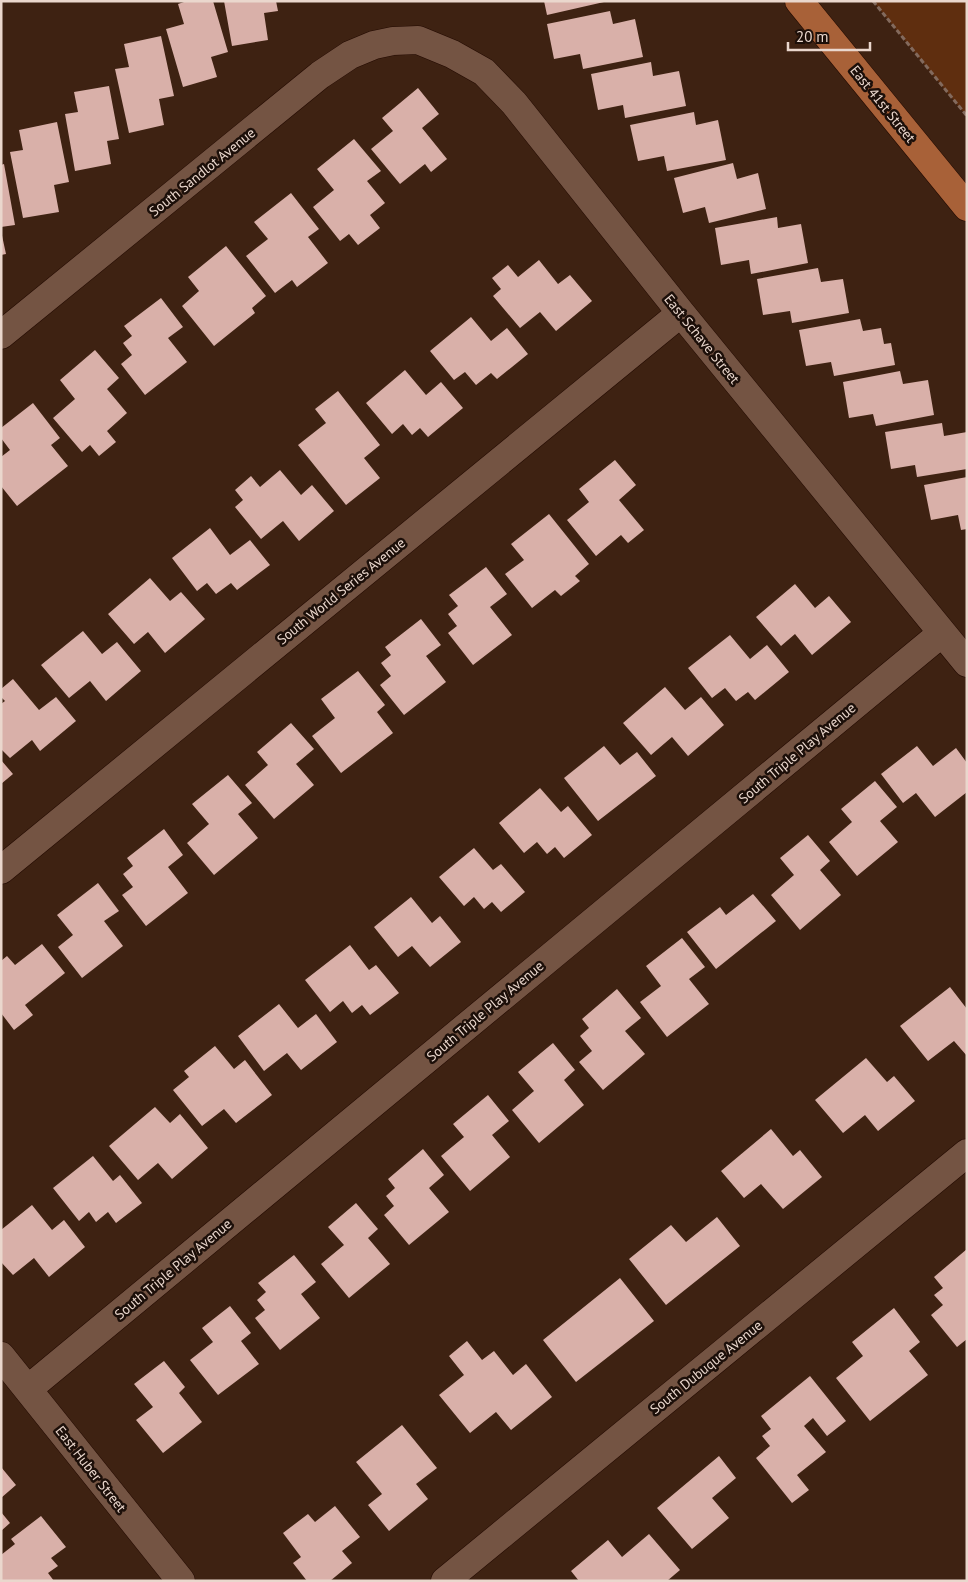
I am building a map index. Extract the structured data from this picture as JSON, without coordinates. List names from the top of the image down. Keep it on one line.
{"streets":{"main road":["East 41st Street"],"street":["South Sandlot Avenue","East Schave Street","South World Series Avenue","South Triple Play Avenue","South Dubuque Avenue","East Huber Street"]},"crossings":[["South Sandlot Avenue","East Schave Street"],["East Schave Street","South World Series Avenue"],["East Schave Street","South Triple Play Avenue"],["South Triple Play Avenue","East Huber Street"]],"scale_bar":"20 m"}
